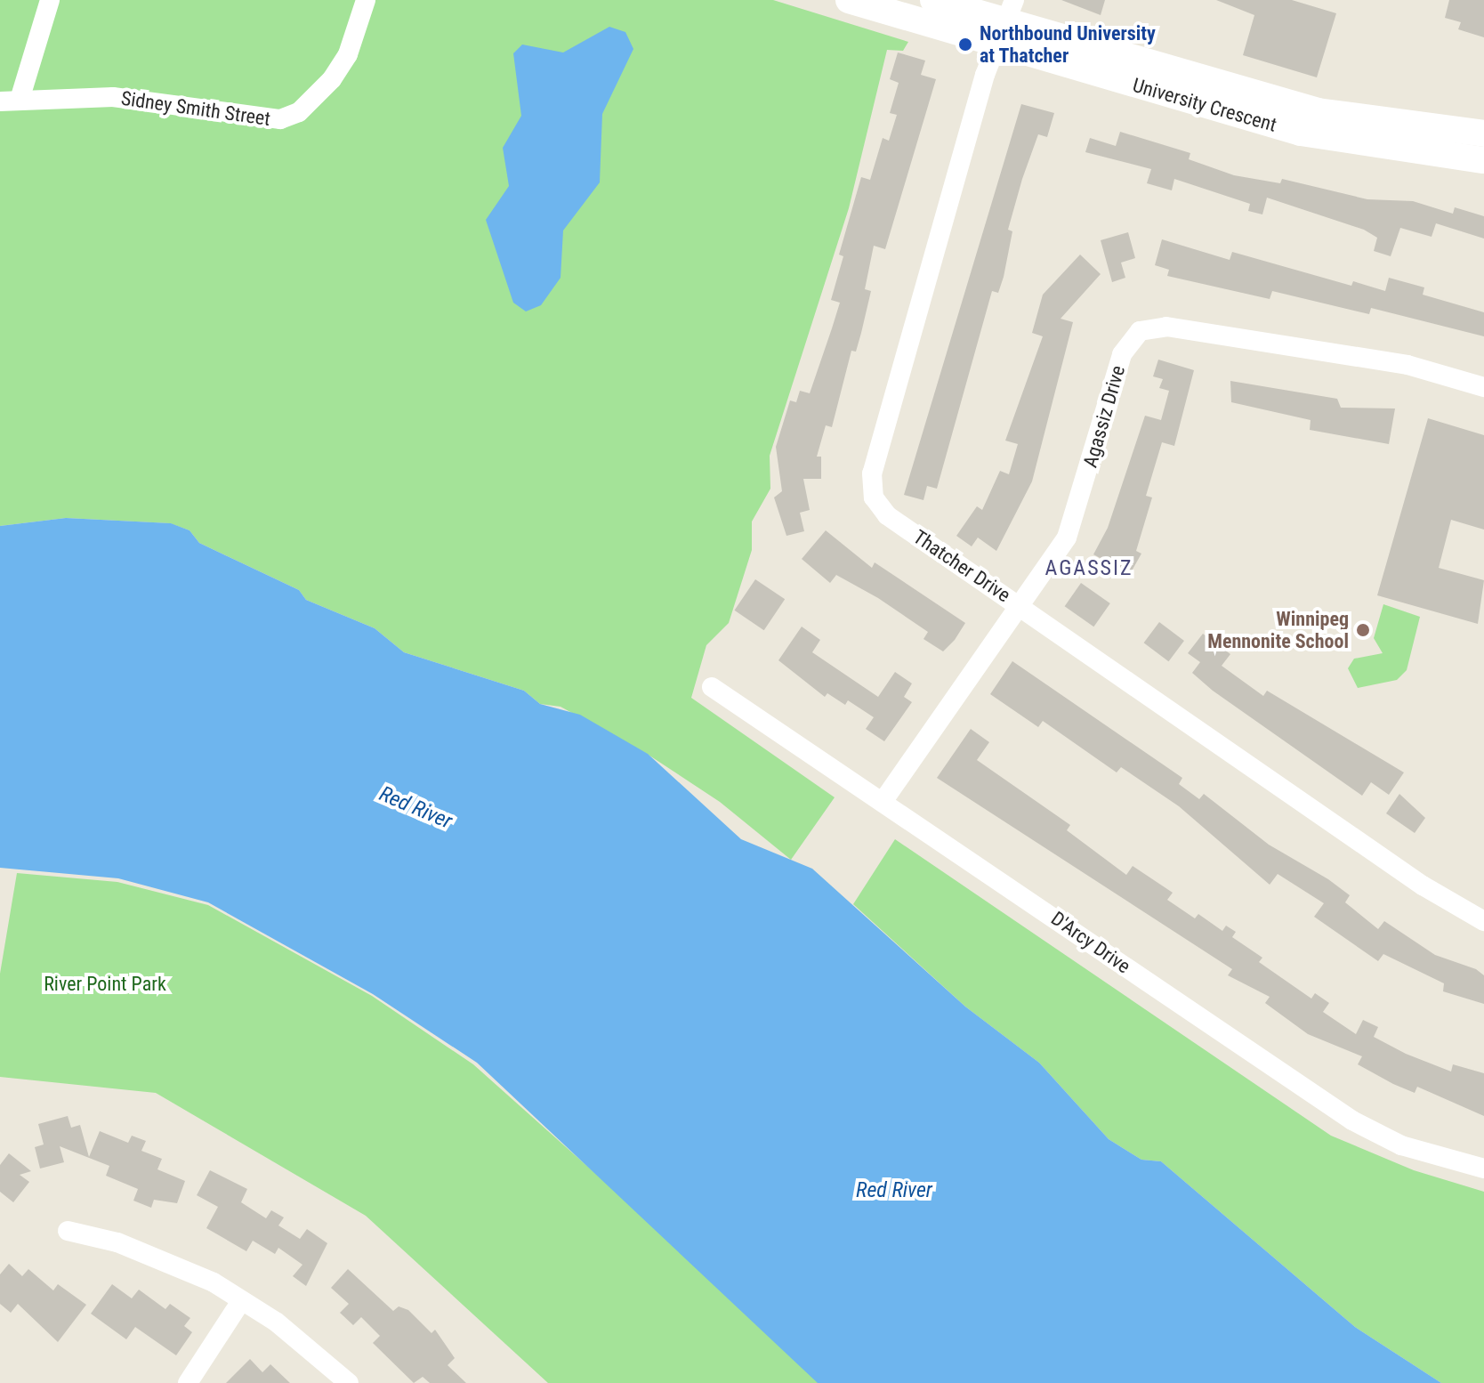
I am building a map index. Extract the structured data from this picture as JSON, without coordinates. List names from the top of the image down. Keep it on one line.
{"streets":{"main road":["University Crescent"],"street":["Sidney Smith Street","Agassiz Drive","Thatcher Drive","D'Arcy Drive"]},"crossings":[["University Crescent","Thatcher Drive"],["Agassiz Drive","Thatcher Drive"],["Agassiz Drive","D'Arcy Drive"]],"districts":["AGASSIZ"],"water":["Red River"],"parks":["River Point Park"],"places":["Northbound University at Thatcher","Winnipeg Mennonite School"]}
